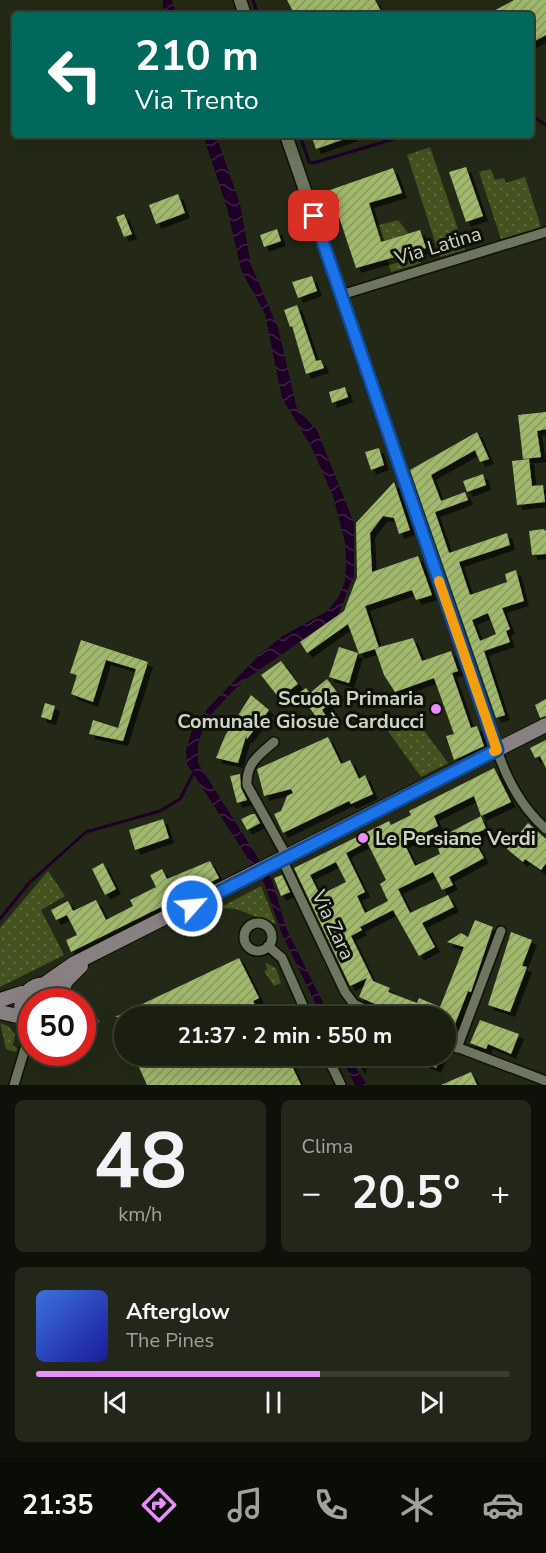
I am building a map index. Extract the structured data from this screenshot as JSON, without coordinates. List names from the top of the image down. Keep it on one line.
{"streets":{"street":["Via Latina","Via Zara"]},"places":["Scuola Primaria Comunale Giosuè Carducci","Le Persiane Verdi"],"page":{"turn":["210 m","Via Trento"],"limit":"50","trip":"21:37 · 2 min · 550 m","tile":[["48","km/h"],"Clima"],"heat":["−","20.5°","+"],"song":["Afterglow","The Pines"],"tabs":"21:35"}}
